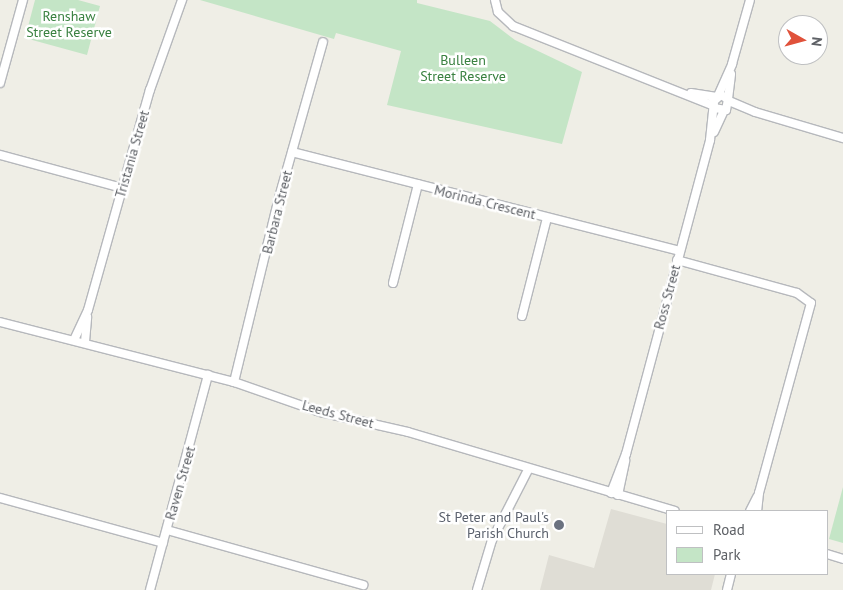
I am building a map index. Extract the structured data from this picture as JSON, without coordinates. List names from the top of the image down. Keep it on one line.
{"streets":{"street":["Tristania Street","Morinda Crescent","Barbara Street","Ross Street","Leeds Street","Raven Street"]},"crossings":[["Tristania Street","Leeds Street"],["Morinda Crescent","Barbara Street"],["Morinda Crescent","Ross Street"],["Barbara Street","Leeds Street"],["Ross Street","Leeds Street"],["Leeds Street","Raven Street"]],"parks":["Renshaw Street Reserve","Bulleen Street Reserve"],"places":["St Peter and Paul's Parish Church"],"legend":["Road","Park"],"north":"right"}
